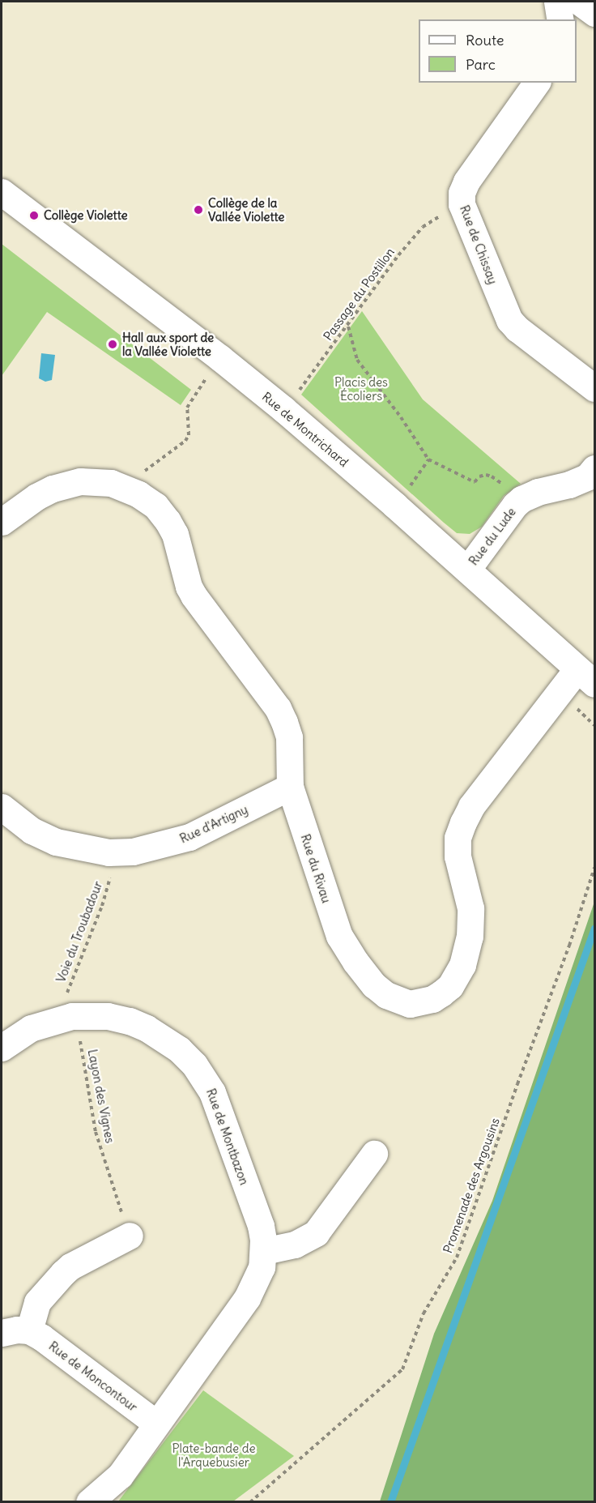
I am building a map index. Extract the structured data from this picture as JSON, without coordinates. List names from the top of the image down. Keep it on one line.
{"streets":{"street":["Rue de Chissay","Rue de Montrichard","Rue du Lude","Rue d'Artigny","Rue du Rivau","Rue de Montbazon","Rue de Moncontour"],"path":["Passage du Postillon","Voie du Troubadour","Layon des Vignes","Promenade des Argousins"]},"crossings":[["Rue de Chissay","Passage du Postillon"],["Passage du Postillon","Rue de Montrichard"],["Rue de Montrichard","Rue du Lude"],["Rue de Montrichard","Rue du Rivau"],["Rue d'Artigny","Rue du Rivau"],["Rue d'Artigny","Voie du Troubadour"],["Voie du Troubadour","Layon des Vignes"],["Voie du Troubadour","Rue de Montbazon"],["Layon des Vignes","Rue de Montbazon"],["Rue de Montbazon","Rue de Moncontour"]],"parks":["Placis des Écoliers","Plate-bande de l'Arquebusier"],"places":["Collège de la Vallée Violette","Collège Violette","Hall aux sport de la Vallée Violette"],"legend":["Route","Parc"]}
